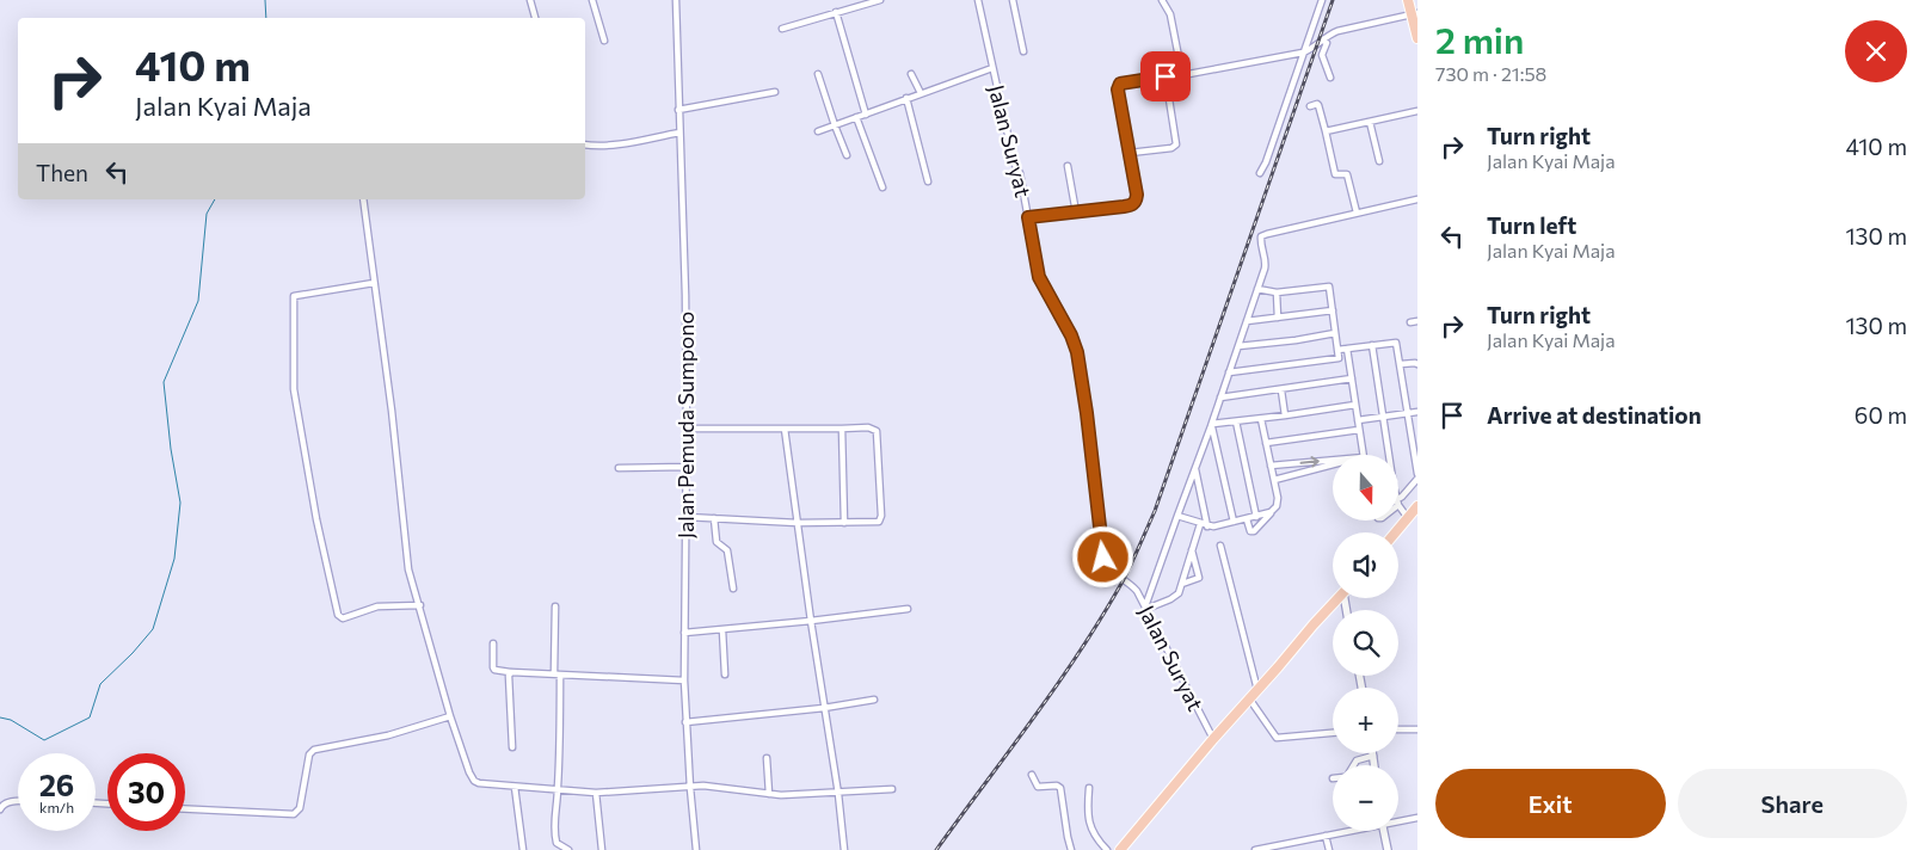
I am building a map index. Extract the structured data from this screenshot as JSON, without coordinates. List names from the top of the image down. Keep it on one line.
{"streets":{"street":["Jalan Suryat","Jalan Pemuda Sumpono"]},"north":"bottom","page":{"heading":["2 min","730 m · 21:58"],"turn":["410 m","Jalan Kyai Maja"],"list":[{"name":"Turn right","note":"Jalan Kyai Maja","value":"410 m"},{"name":"Turn left","note":"Jalan Kyai Maja","value":"130 m"},{"name":"Turn right","note":"Jalan Kyai Maja","value":"130 m"},{"name":"Arrive at destination","value":"60 m"}],"then":"Then","map_buttons":["+","−"],"speed":"26 km/h","limit":"30","buttons":["Exit","Share"]}}
